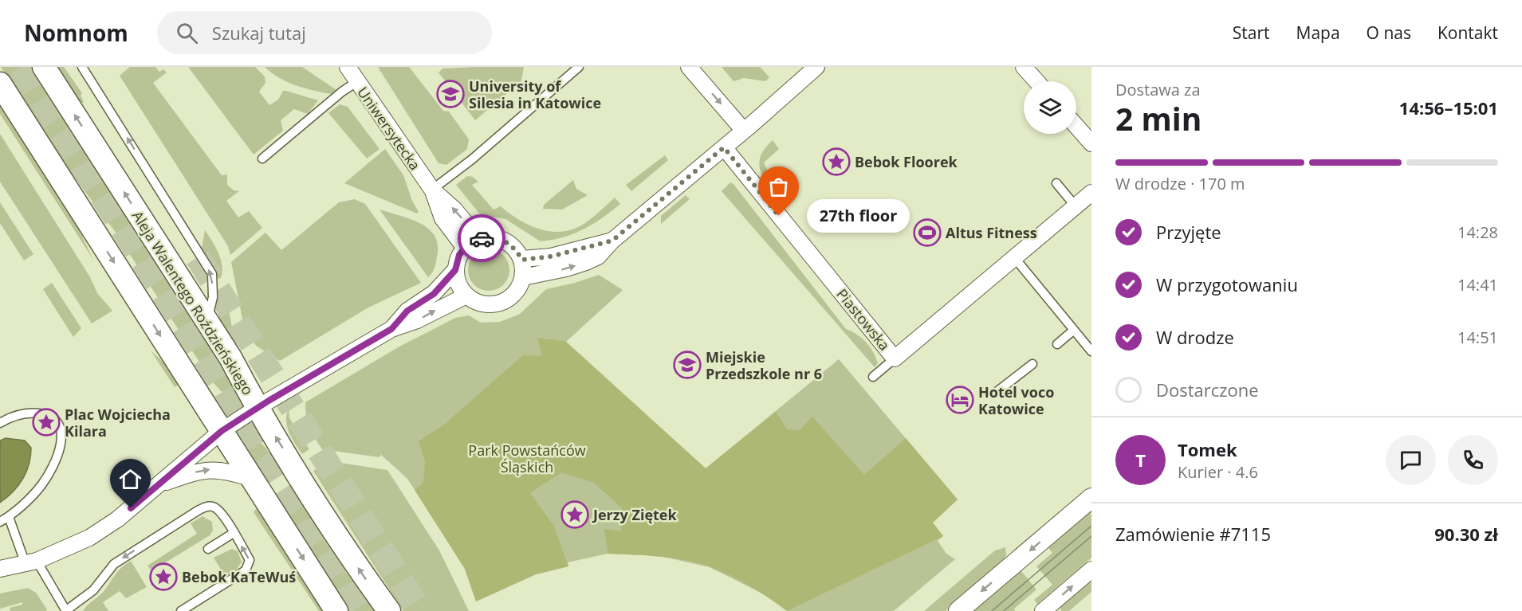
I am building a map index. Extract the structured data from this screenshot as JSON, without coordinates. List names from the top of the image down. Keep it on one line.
{"streets":{"main road":["Aleja Walentego Roździeńskiego"],"street":["Uniwersytecka","Piastowska"]},"parks":["Park Powstańców Śląskich"],"places":{"school or university":["University of Silesia in Katowice","Miejskie Przedszkole nr 6"],"place":["Bebok Floorek","Plac Wojciecha Kilara","Jerzy Ziętek","Bebok KaTeWuś"],"other":["27th floor"],"sports":["Altus Fitness"],"hotel":["Hotel voco Katowice"]},"page":{"header":"Nomnom","search":"Szukaj tutaj","nav":["Start","Mapa","O nas","Kontakt"],"heading":["2 min","Dostawa za","14:56–15:01"],"panel":["Tomek","Kurier · 4.6","Zamówienie #7115","90.30 zł"],"bar":"W drodze · 170 m","bubble":"27th floor","list":[["Przyjęte","14:28"],["W przygotowaniu","14:41"],["W drodze","14:51"],"Dostarczone"],"round":"T"}}
